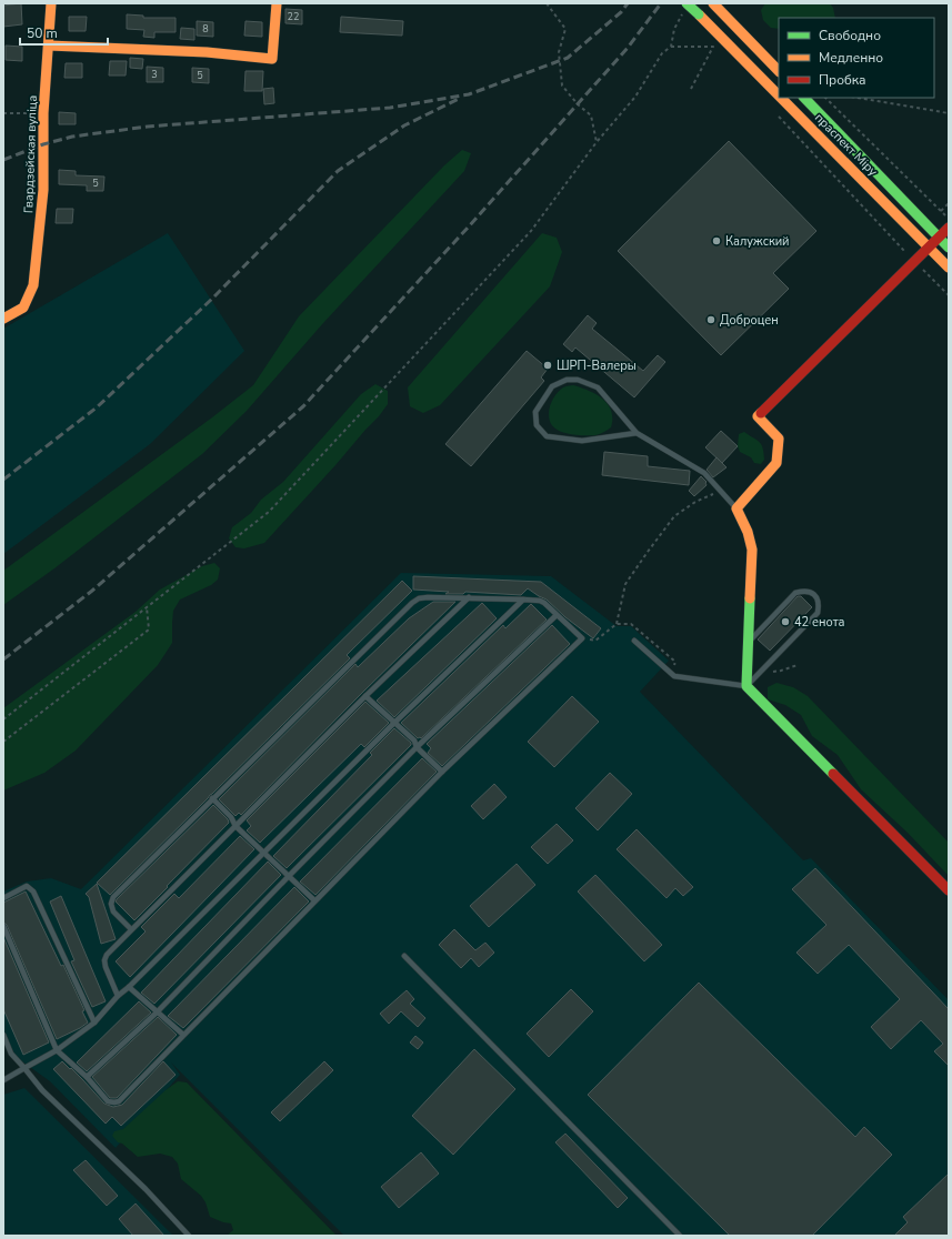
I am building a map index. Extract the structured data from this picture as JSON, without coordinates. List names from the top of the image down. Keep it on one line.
{"streets":{"street":["праспект Міру","Гвардзейская вуліца"]},"places":["Калужский","Доброцен","ШРП-Валеры","42 енота"],"house_numbers":["22","8","3","5","5"],"legend":["Свободно","Медленно","Пробка"],"scale_bar":"50 m"}
